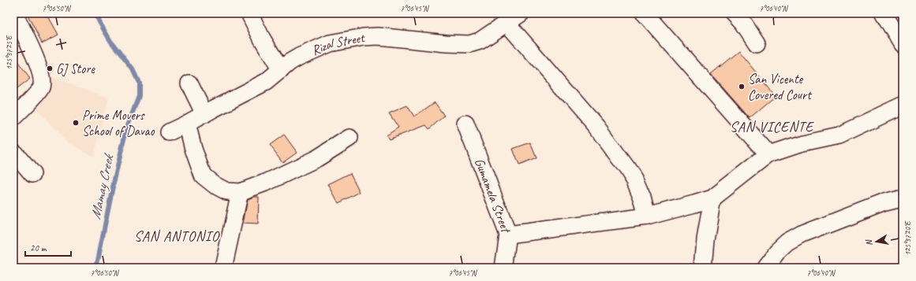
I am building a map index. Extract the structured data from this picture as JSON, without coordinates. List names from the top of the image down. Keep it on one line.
{"streets":{"street":["Rizal Street","Gumamela Street"]},"districts":["SAN VICENTE","SAN ANTONIO"],"water":["Mamay Creek"],"places":["GJ Store","San Vicente Covered Court","Prime Movers School of Davao"],"scale_bar":"20 m","north":"left","coordinates":["7°06'50\"N","7°06'45\"N","7°06'40\"N","125°37'25\"E","125°37'20\"E"]}
